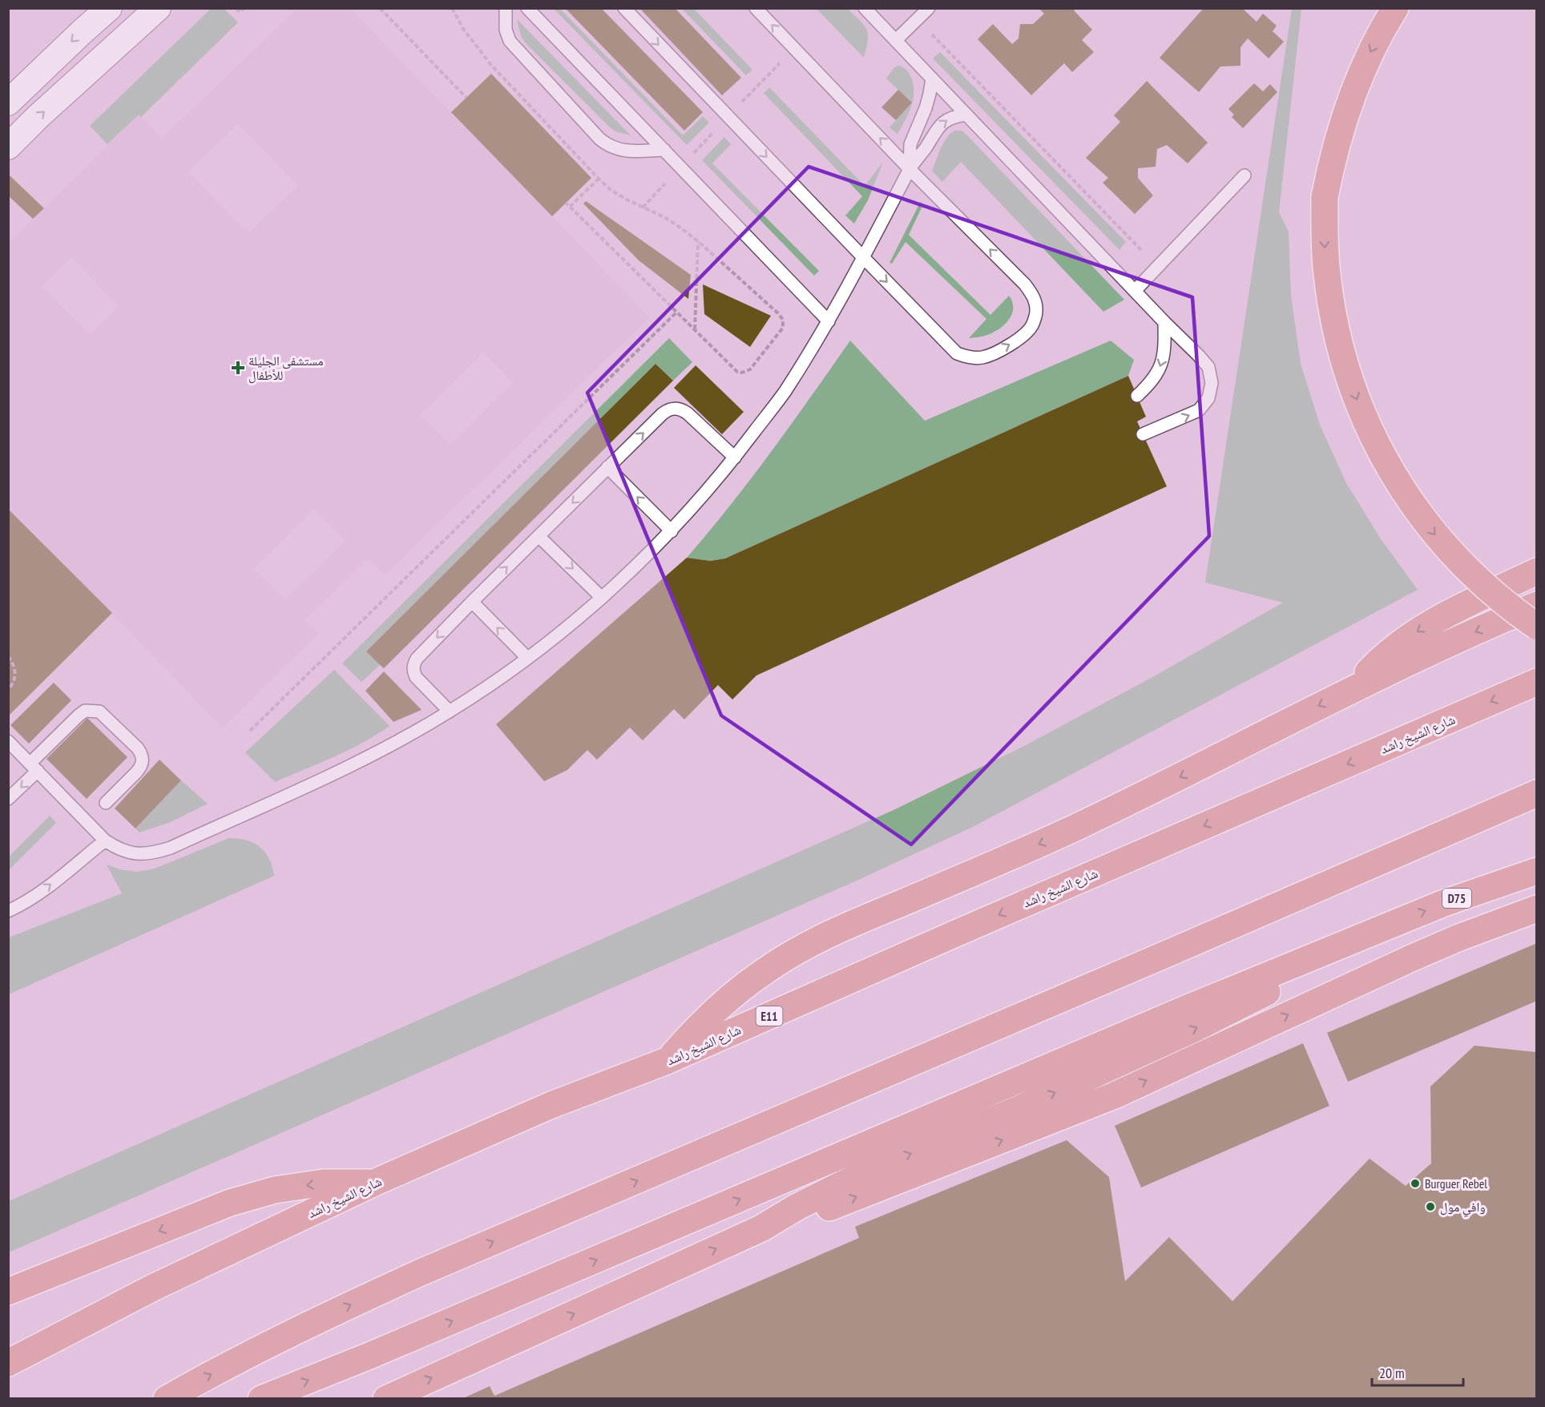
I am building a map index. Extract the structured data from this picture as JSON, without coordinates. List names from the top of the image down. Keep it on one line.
{"streets":{"highway":["شارع الشيخ راشد","D75","E11"]},"places":{"health":["مستشفى الجليلة للأطفال"],"other":["Burguer Rebel","وافي مول"]},"scale_bar":"20 m"}
